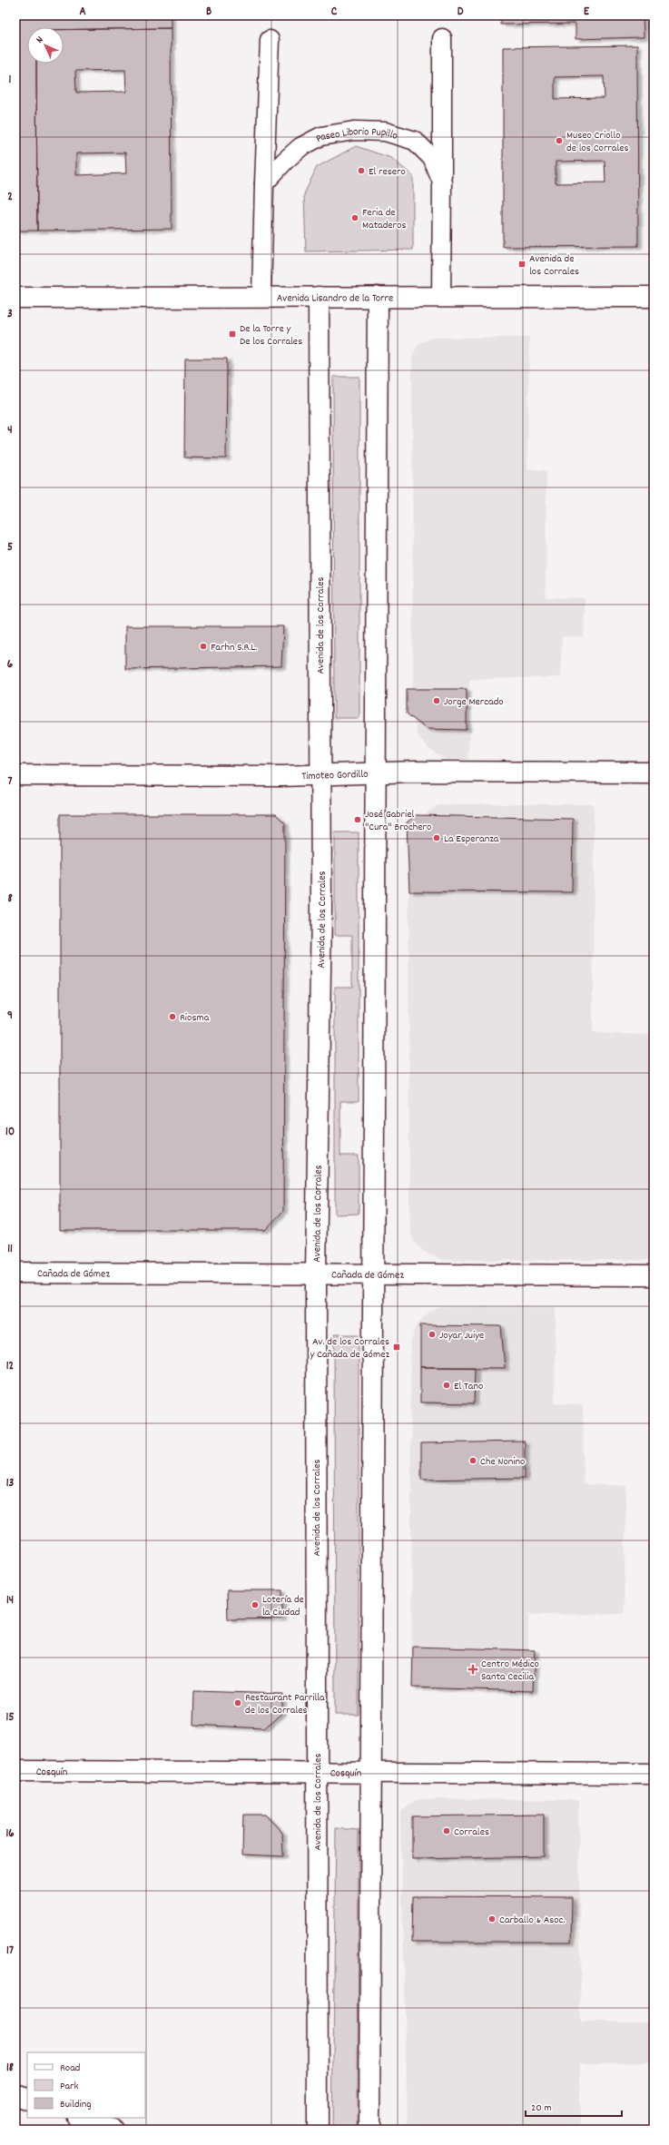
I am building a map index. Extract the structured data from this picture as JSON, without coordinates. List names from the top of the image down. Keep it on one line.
{"streets":{"main road":["Avenida Lisandro de la Torre","Avenida de los Corrales","Timoteo Gordillo","Cañada de Gómez","Cosquín"],"lane":["Paseo Liborio Pupillo"]},"crossings":[["Paseo Liborio Pupillo","Avenida Lisandro de la Torre"],["Avenida Lisandro de la Torre","Avenida de los Corrales"],["Avenida de los Corrales","Timoteo Gordillo"],["Avenida de los Corrales","Cañada de Gómez"],["Avenida de los Corrales","Cosquín"]],"places":{"other":["Museo Criollo de los Corrales","El resero","Feria de Mataderos","Farhn S.R.L.","Jorge Mercado","José Gabriel \"Cura\" Brochero","La Esperanza","Riosma","Joyar Juiye","El Tano","Che Nonino","Lotería de la Ciudad","Restaurant Parrilla de los Corrales","Corrales","Carballo & Asoc."],"transit":["Avenida de los Corrales","De la Torre y De los Corrales","Av. de los Corrales y Cañada de Gómez"],"health":["Centro Médico Santa Cecilia"]},"legend":["Road","Park","Building"],"scale_bar":"20 m","north":"top left","grid":{"columns":["A","B","C","D","E"],"rows":["1","2","3","4","5","6","7","8","9","10","11","12","13","14","15","16","17","18"]}}
